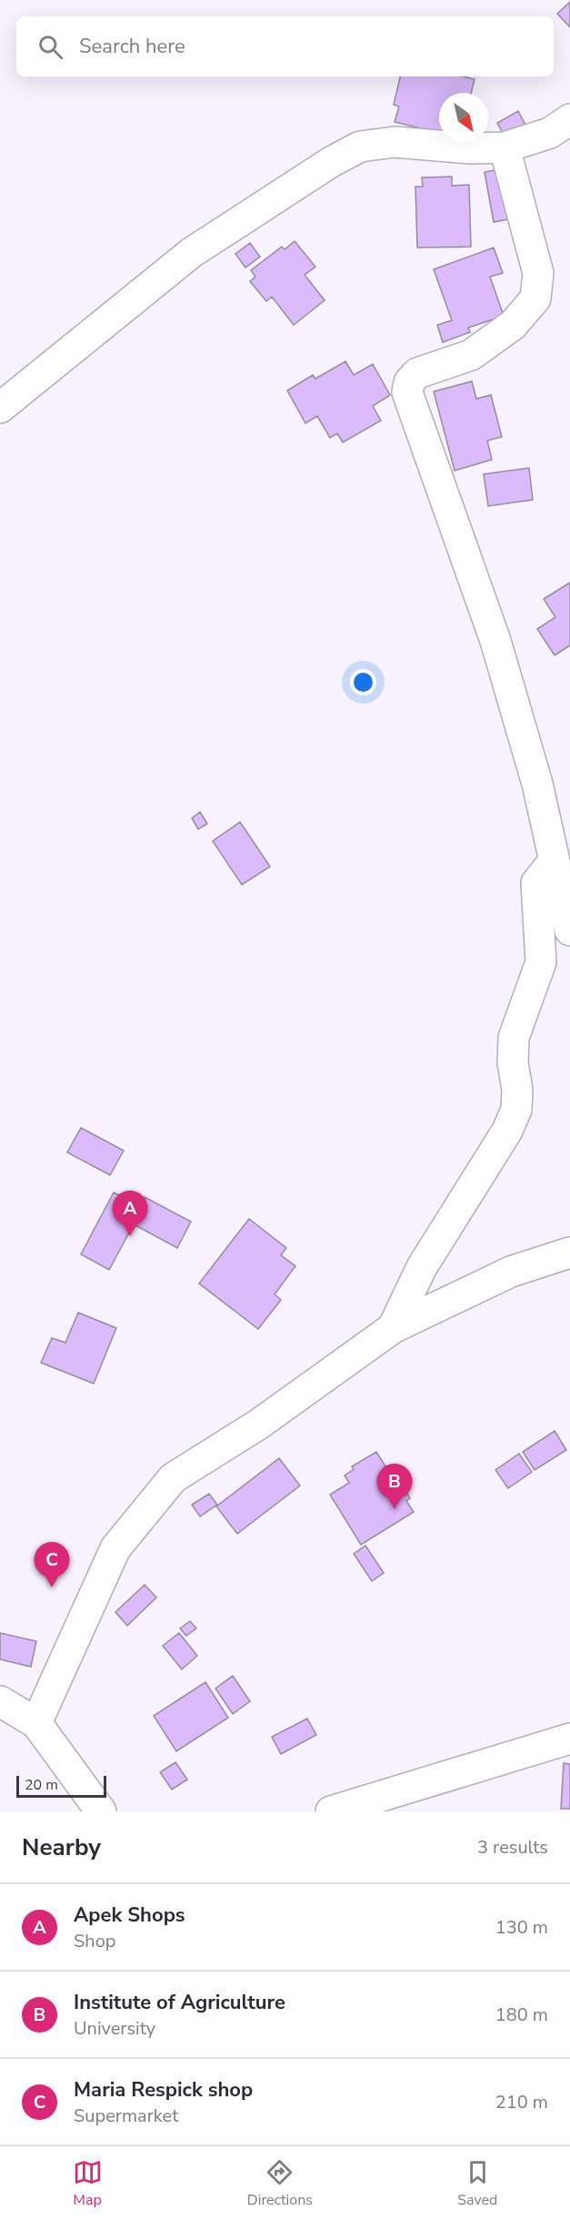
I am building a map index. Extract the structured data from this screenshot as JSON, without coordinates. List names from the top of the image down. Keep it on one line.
{"scale_bar":"20 m","north":"bottom right","page":{"search":"Search here","pins":["A","B","C"],"scale":"20 m","heading":["Nearby","3 results"],"list":[{"mark":"A","name":"Apek Shops","note":"Shop","value":"130 m"},{"mark":"B","name":"Institute of Agriculture","note":"University","value":"180 m"},{"mark":"C","name":"Maria Respick shop","note":"Supermarket","value":"210 m"}],"nav":["Map","Directions","Saved"]}}
